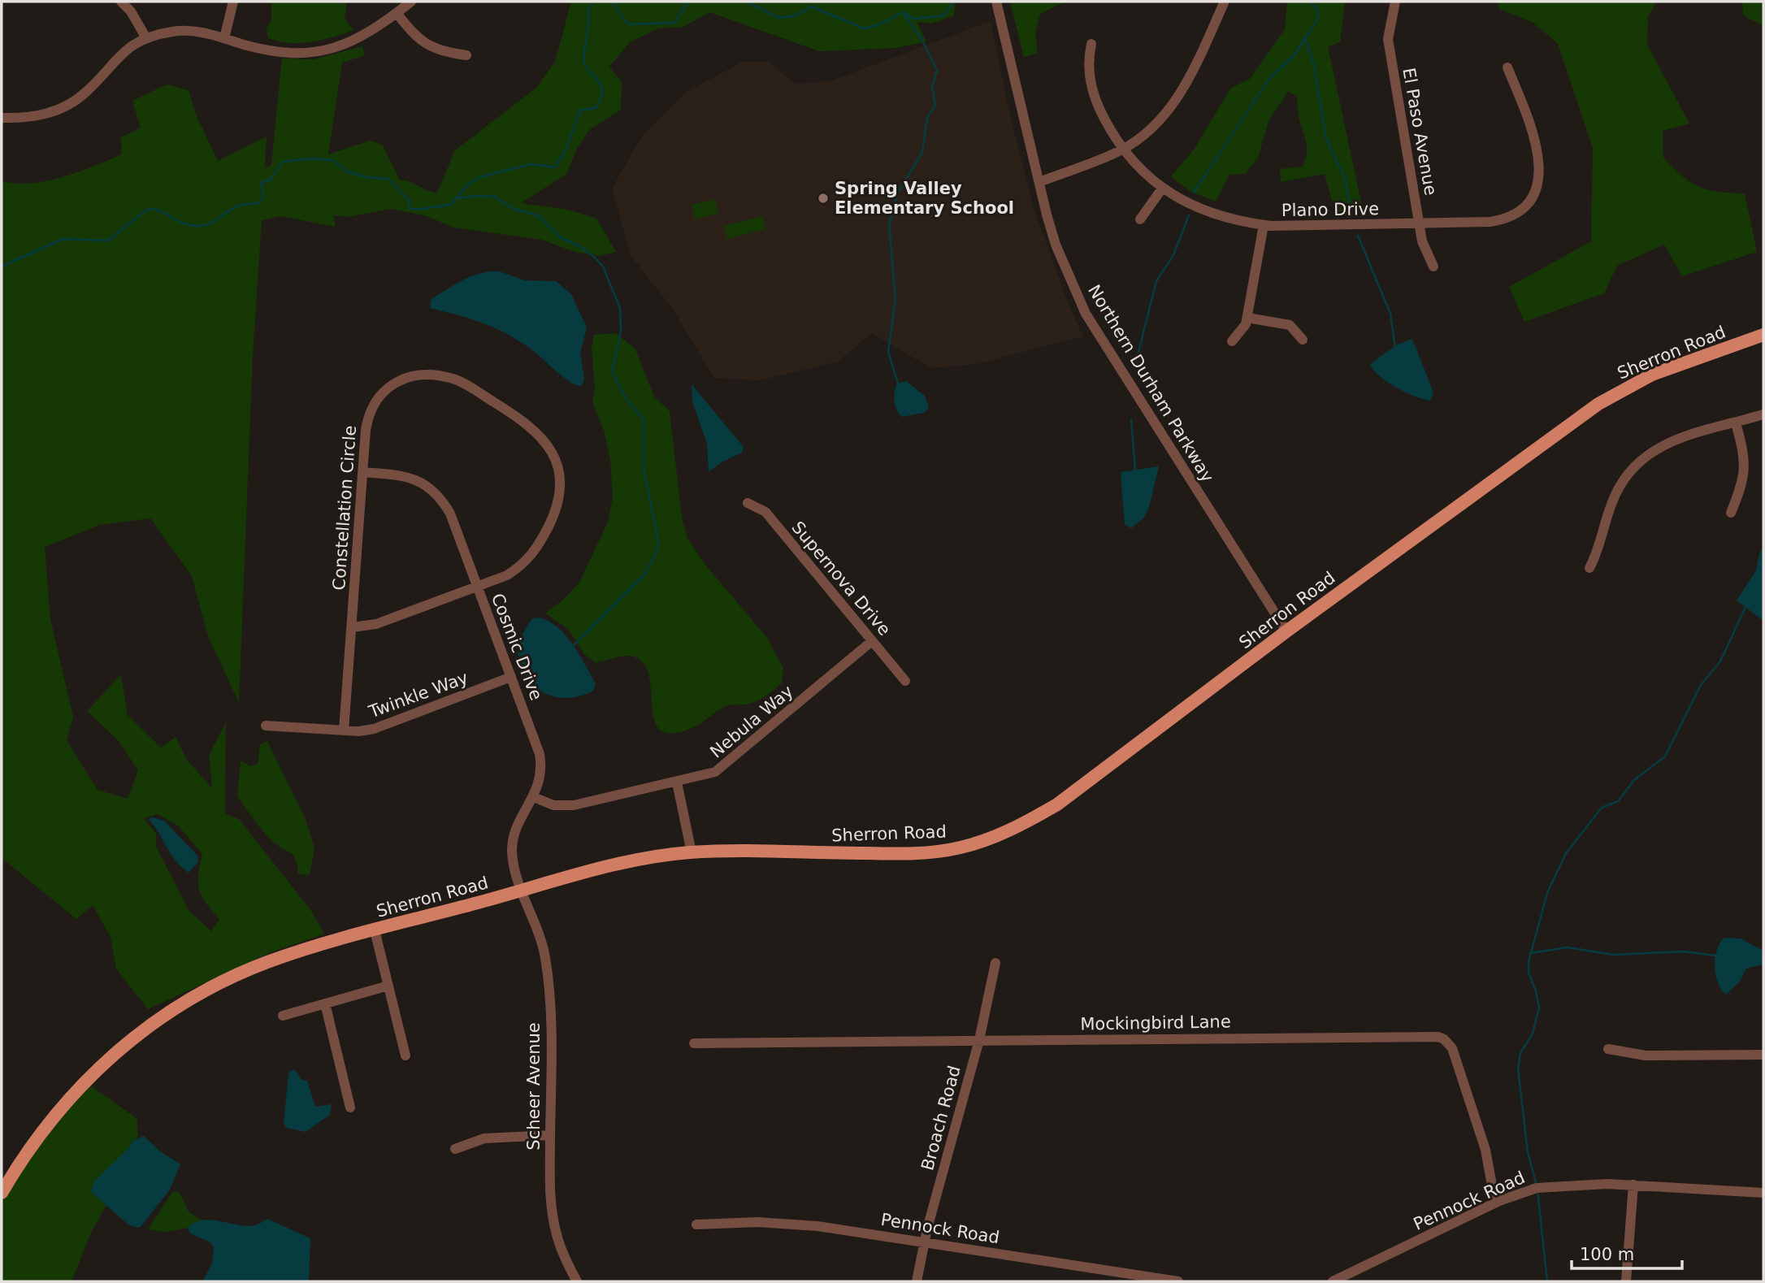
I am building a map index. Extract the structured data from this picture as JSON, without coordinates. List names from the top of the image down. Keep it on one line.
{"streets":{"main road":["Sherron Road"],"street":["El Paso Avenue","Plano Drive","Northern Durham Parkway","Constellation Circle","Supernova Drive","Cosmic Drive","Twinkle Way","Nebula Way","Mockingbird Lane","Scheer Avenue","Broach Road","Pennock Road"]},"crossings":[["El Paso Avenue","Plano Drive"],["Sherron Road","Northern Durham Parkway"],["Sherron Road","Cosmic Drive"],["Sherron Road","Scheer Avenue"],["Constellation Circle","Cosmic Drive"],["Constellation Circle","Twinkle Way"],["Supernova Drive","Nebula Way"],["Cosmic Drive","Twinkle Way"],["Cosmic Drive","Nebula Way"],["Cosmic Drive","Scheer Avenue"],["Mockingbird Lane","Broach Road"],["Mockingbird Lane","Pennock Road"],["Broach Road","Pennock Road"]],"places":["Spring Valley Elementary School"],"scale_bar":"100 m"}
